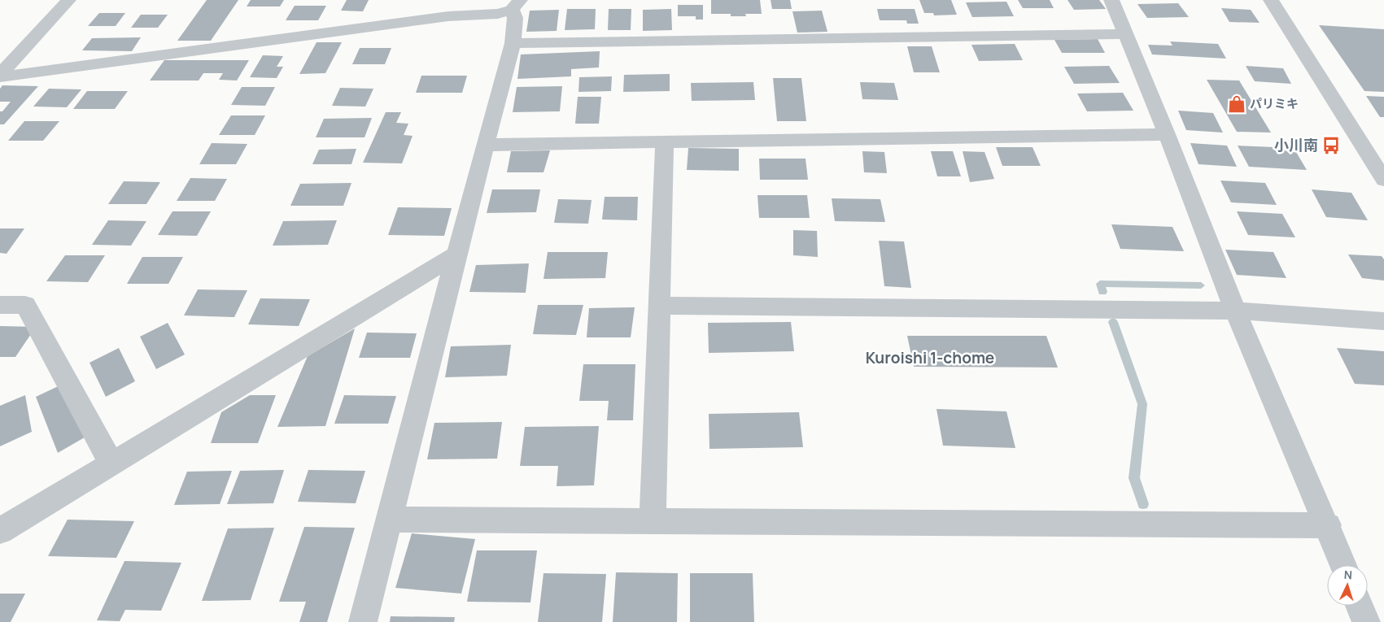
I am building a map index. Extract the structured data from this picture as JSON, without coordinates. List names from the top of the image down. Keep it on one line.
{"districts":["Kuroishi 1-chome"],"places":{"shop":["パリミキ"],"bus stop":["小川南"]},"north":"top"}
